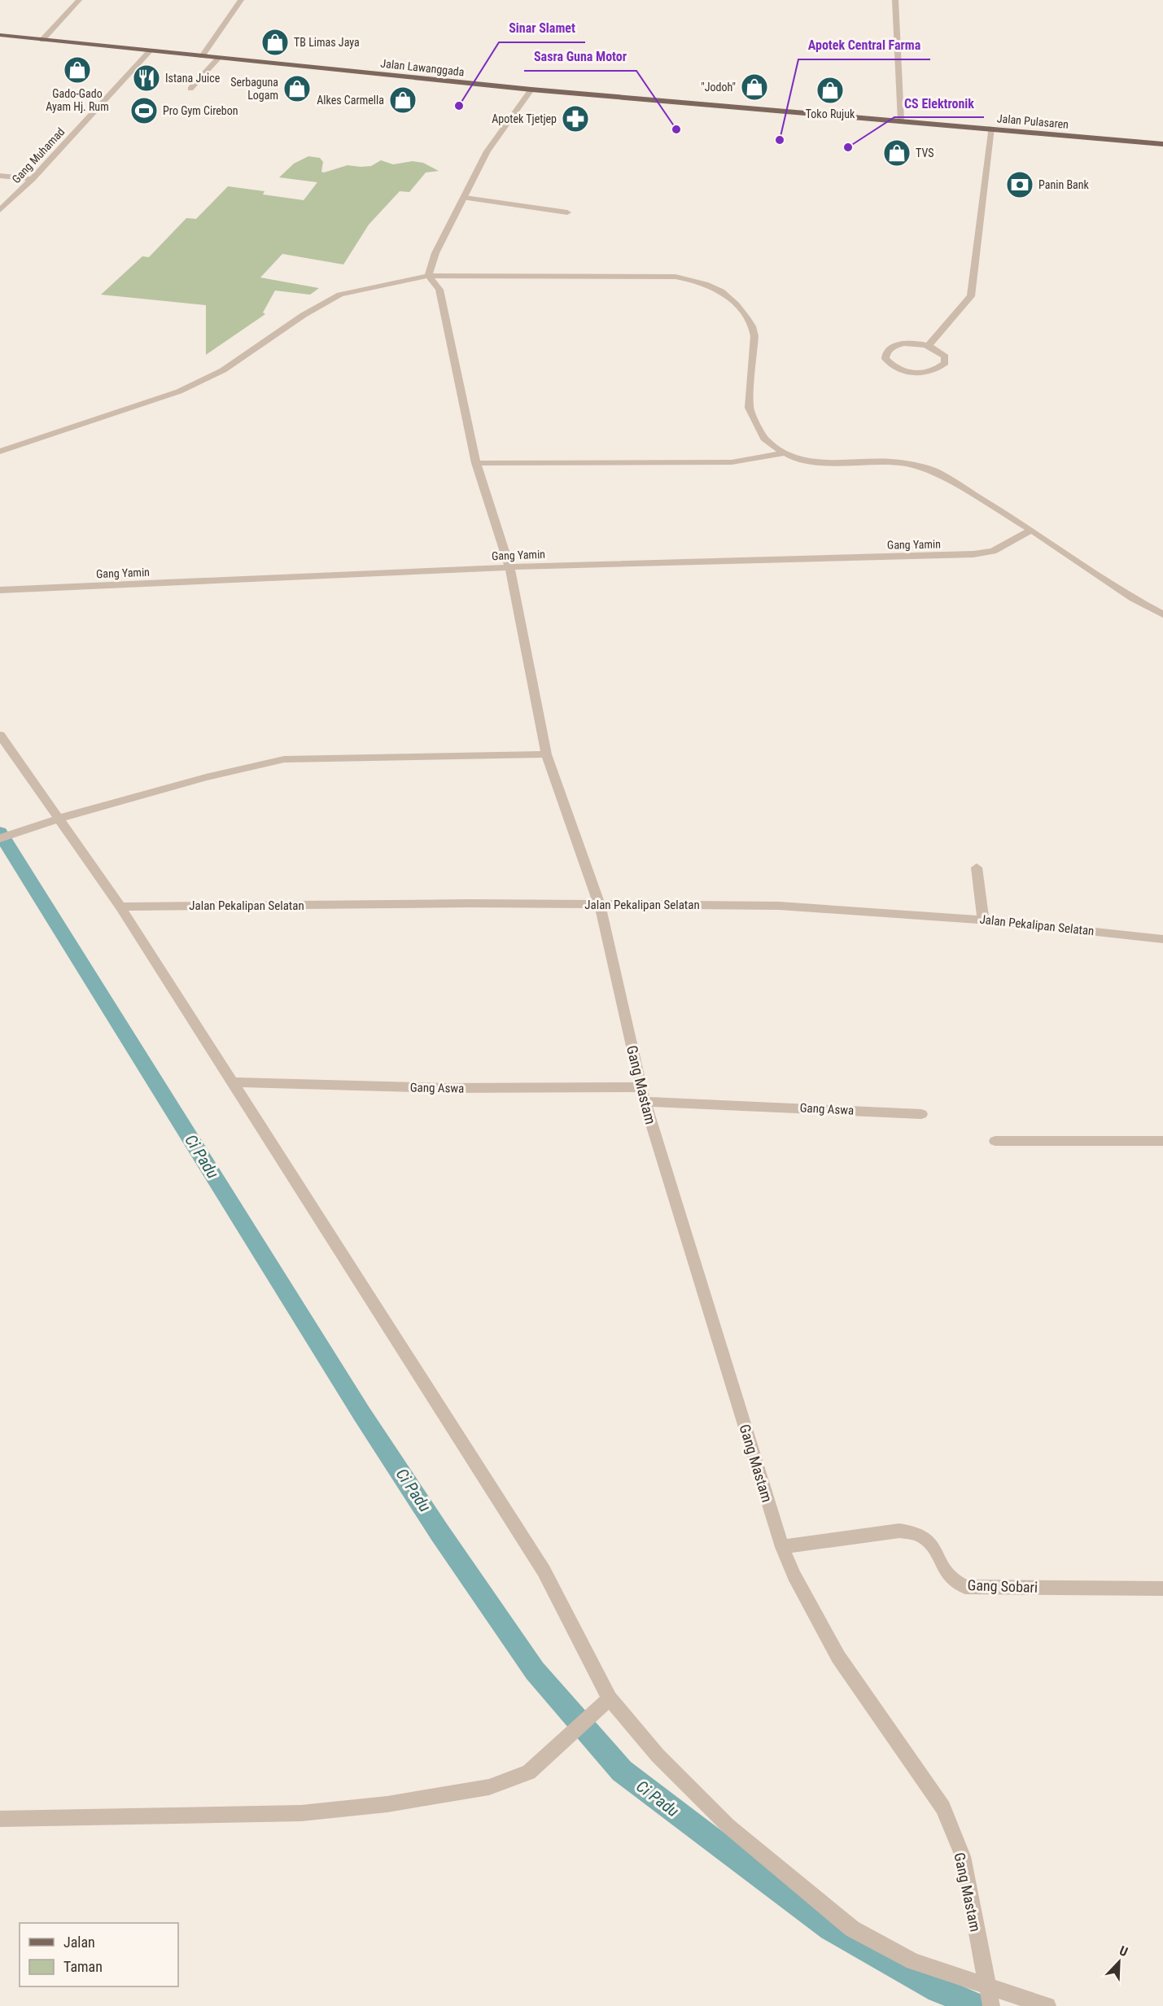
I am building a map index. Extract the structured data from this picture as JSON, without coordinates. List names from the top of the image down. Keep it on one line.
{"streets":{"main road":["Jalan Lawanggada","Jalan Pulasaren"],"street":["Gang Muhamad","Gang Yamin","Jalan Pekalipan Selatan","Gang Mastam","Gang Aswa","Gang Sobari"]},"crossings":[["Jalan Lawanggada","Jalan Pulasaren"],["Jalan Lawanggada","Gang Muhamad"],["Gang Yamin","Gang Mastam"],["Jalan Pekalipan Selatan","Gang Mastam"],["Gang Mastam","Gang Aswa"],["Gang Mastam","Gang Sobari"]],"water":["Ci Padu"],"places":{"shop":["TB Limas Jaya","Gado-Gado Ayam Hj. Rum","\"Jodoh\"","Serbaguna Logam","Toko Rujuk","Alkes Carmella","TVS"],"restaurant":["Istana Juice"],"other":["Sinar Slamet","Sasra Guna Motor","Apotek Central Farma","CS Elektronik"],"sports":["Pro Gym Cirebon"],"pharmacy":["Apotek Tjetjep"],"bank":["Panin Bank"]},"legend":["Jalan","Taman"],"north":"top right"}
